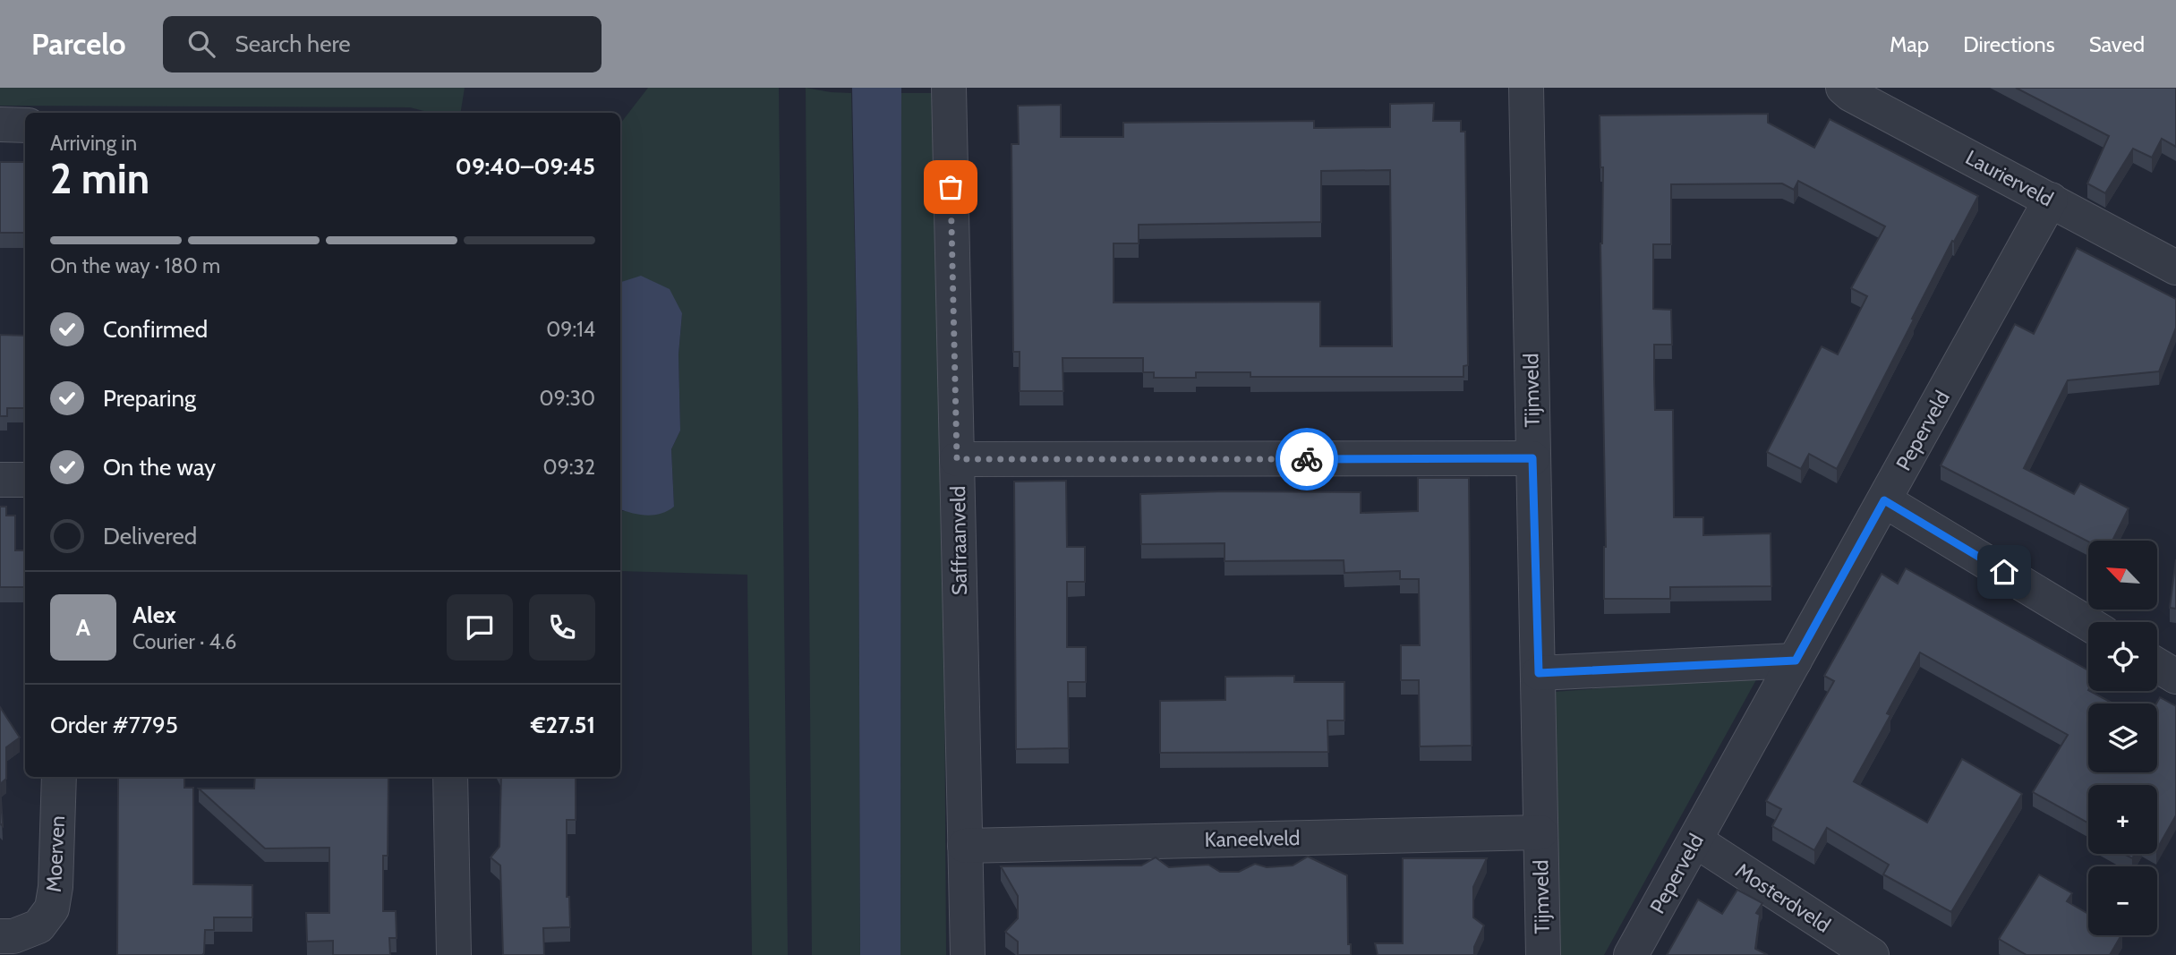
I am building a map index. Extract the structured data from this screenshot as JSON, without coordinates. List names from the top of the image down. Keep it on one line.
{"streets":{"street":["Laurierveld","Tijmveld","Peperveld","Saffraanveld","Kaneelveld","Moerven","Mosterdveld"]},"crossings":[["Laurierveld","Peperveld"],["Tijmveld","Kaneelveld"],["Peperveld","Mosterdveld"],["Saffraanveld","Kaneelveld"]],"north":"top left","page":{"header":"Parcelo","search":"Search here","nav":["Map","Directions","Saved"],"heading":["2 min","Arriving in","09:40–09:45"],"panel":["Alex","Courier · 4.6","Order #7795","€27.51"],"bar":"On the way · 180 m","list":[["Confirmed","09:14"],["Preparing","09:30"],["On the way","09:32"],"Delivered"],"map_buttons":["+","−"],"round":"A"}}
